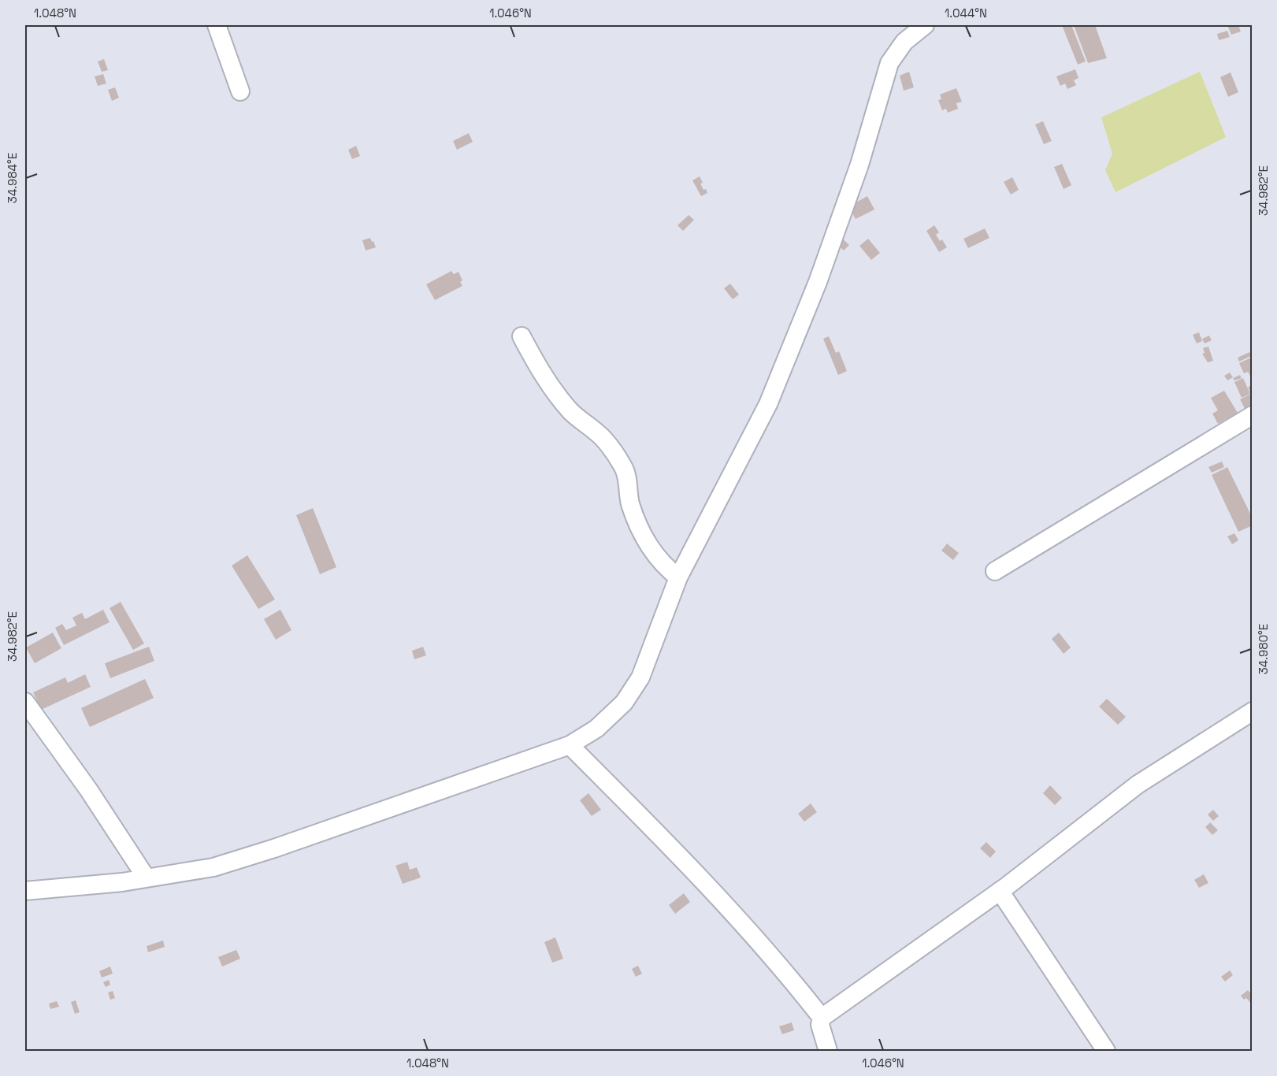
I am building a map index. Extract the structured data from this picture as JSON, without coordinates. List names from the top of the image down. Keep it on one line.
{"coordinates":["1.048°N","1.046°N","1.044°N","34.984°E","34.982°E","34.980°E"]}
